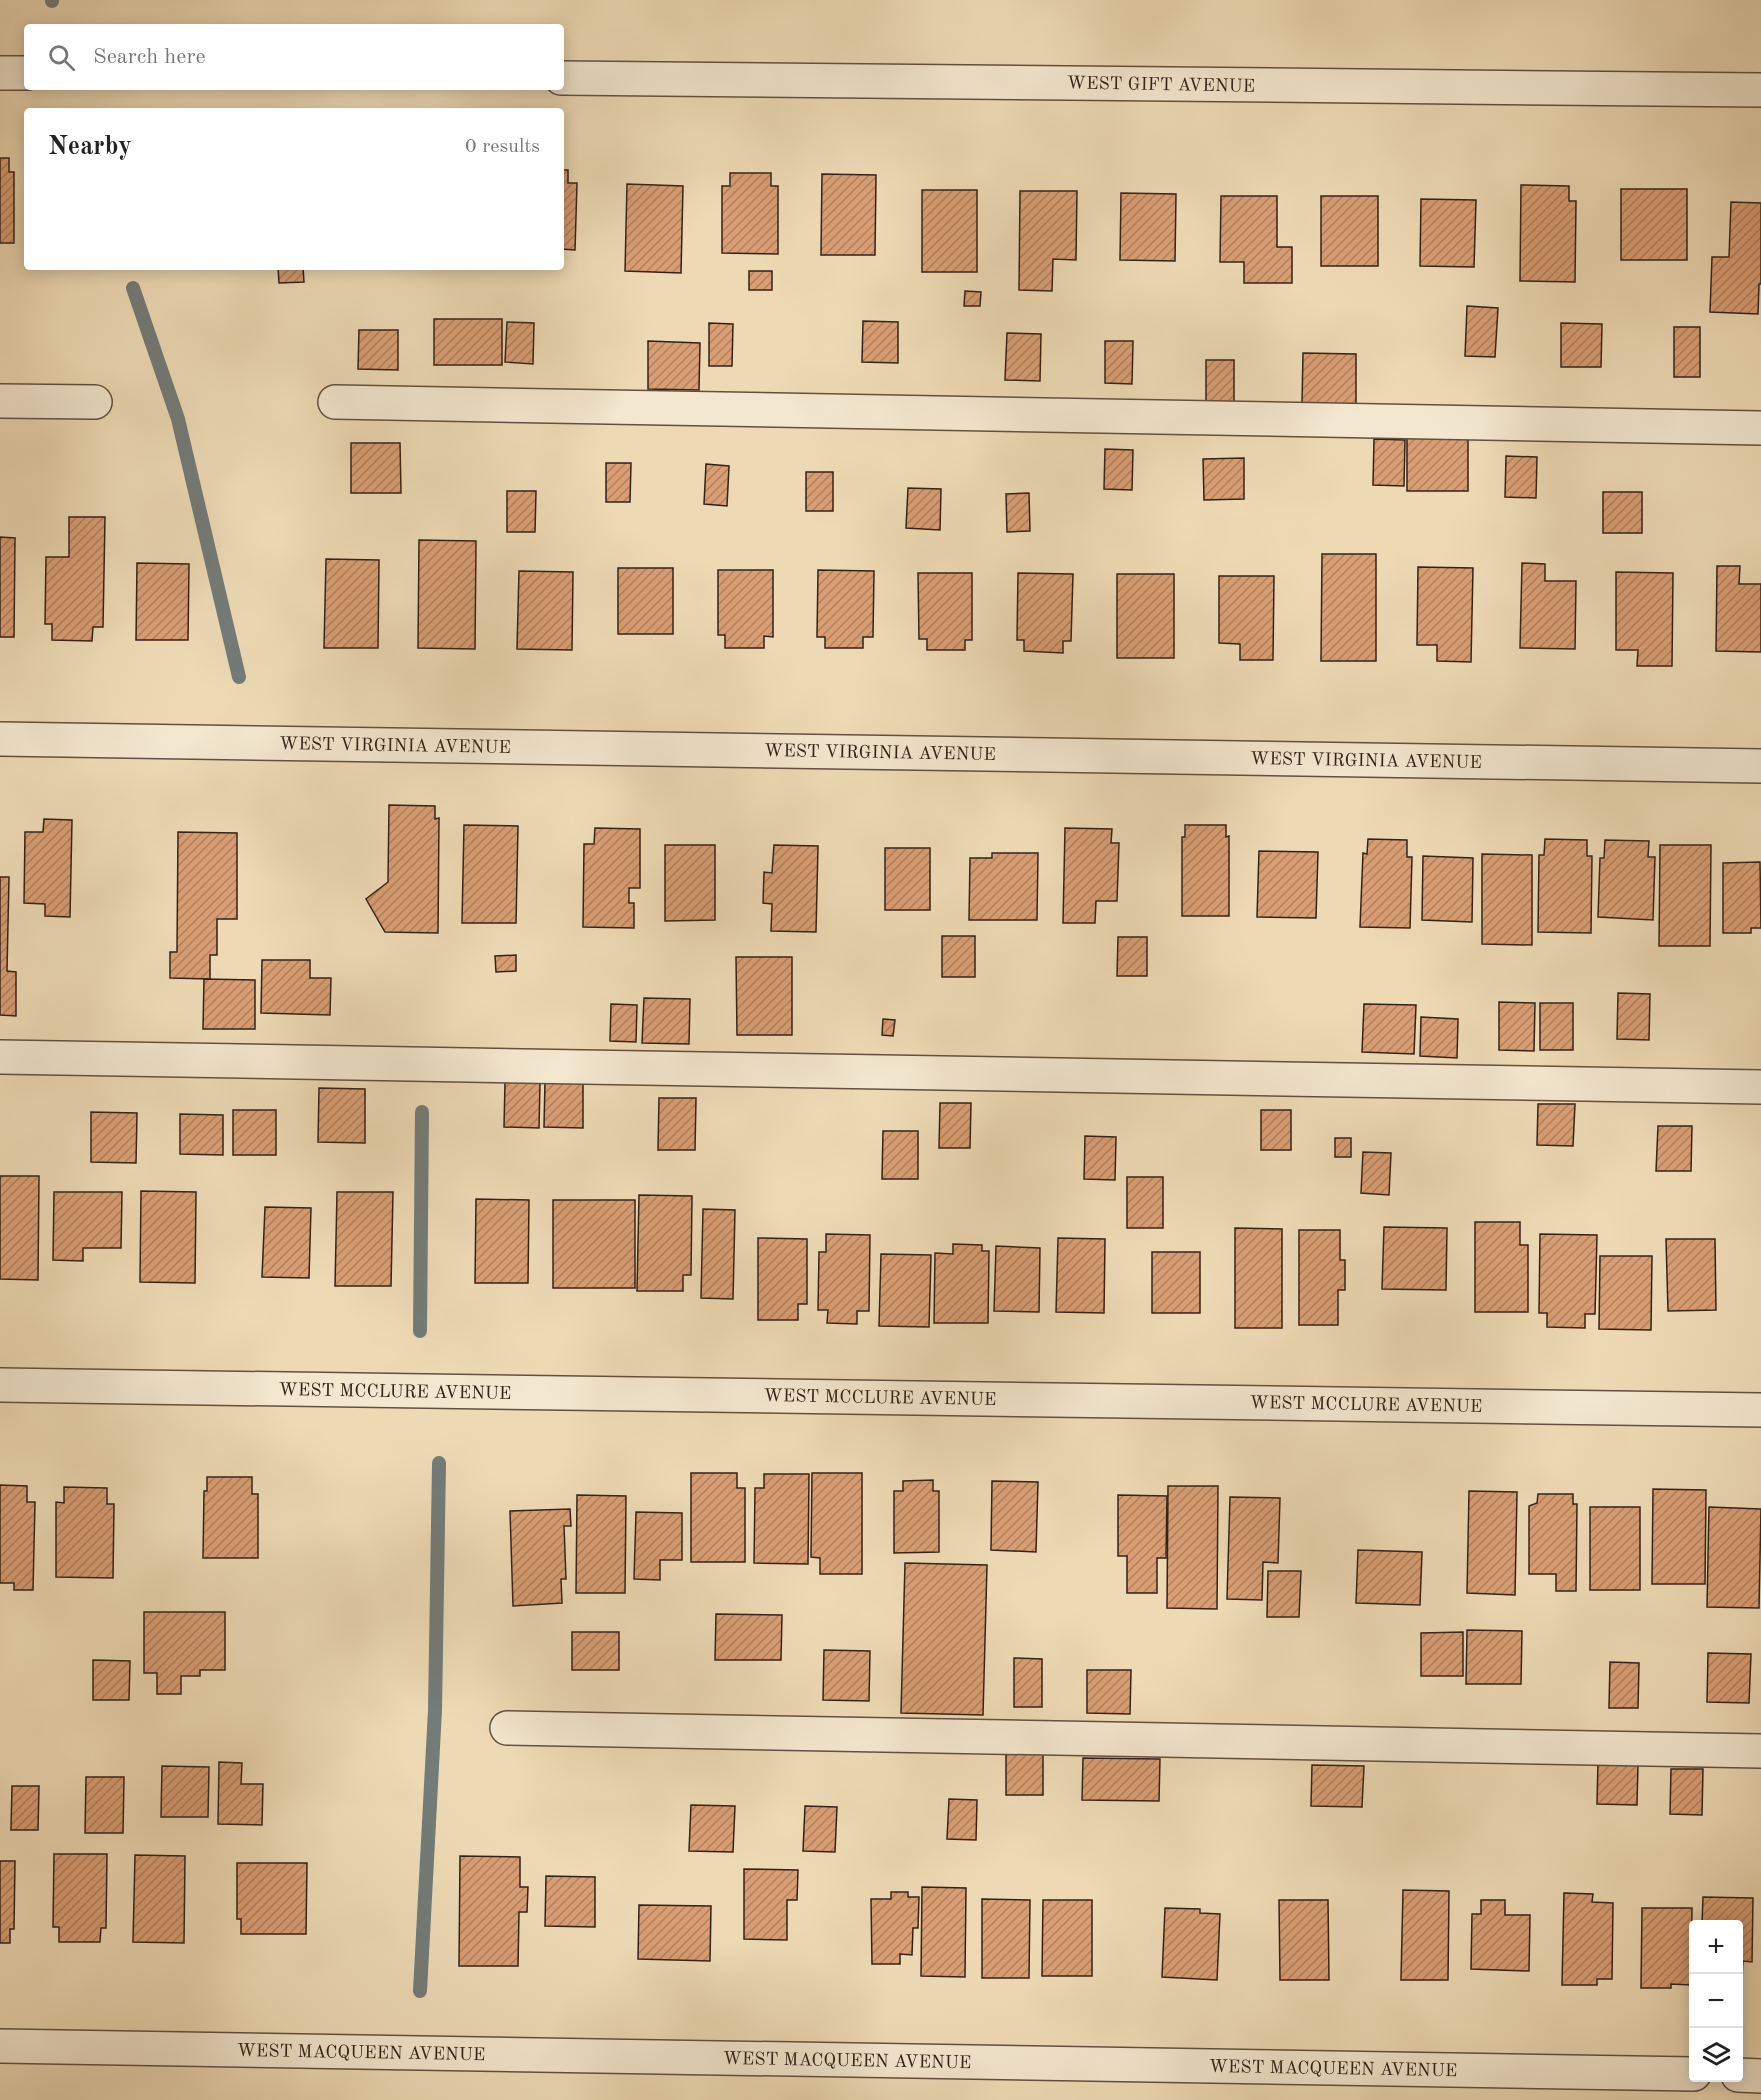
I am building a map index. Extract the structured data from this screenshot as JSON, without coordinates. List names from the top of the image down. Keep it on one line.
{"streets":{"street":["WEST GIFT AVENUE","WEST VIRGINIA AVENUE","WEST MCCLURE AVENUE","WEST MACQUEEN AVENUE"]},"page":{"search":"Search here","heading":["Nearby","0 results"],"map_buttons":["+","−"]}}
